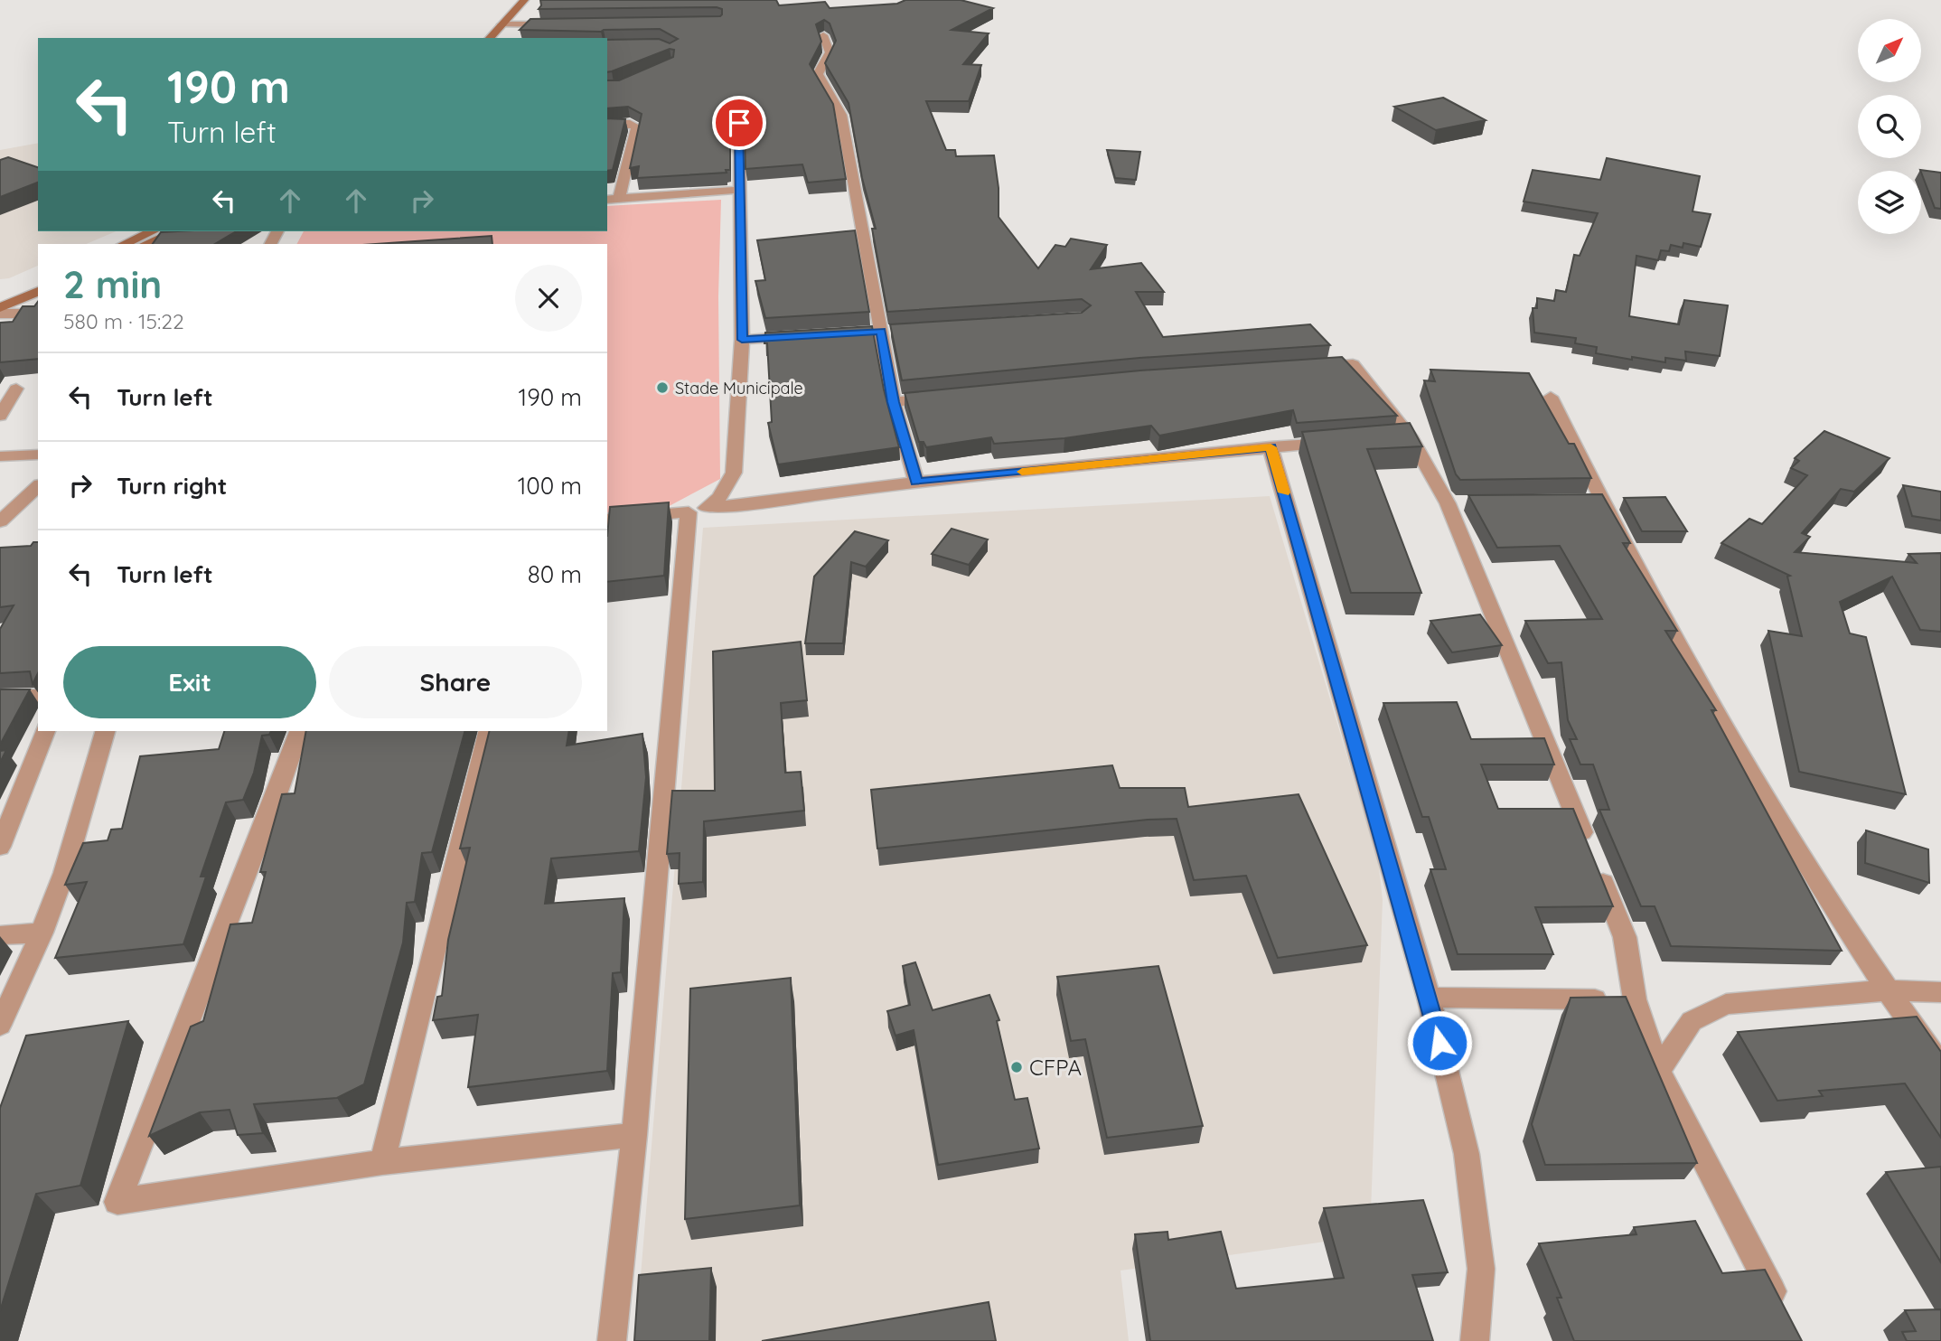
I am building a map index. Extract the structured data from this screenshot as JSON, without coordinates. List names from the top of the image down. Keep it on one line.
{"places":["Stade Municipale","CFPA"],"north":"top right","page":{"turn":["190 m","Turn left"],"heading":["2 min","580 m · 15:22"],"list":[{"name":"Turn left","value":"190 m"},{"name":"Turn right","value":"100 m"},{"name":"Turn left","value":"80 m"}],"buttons":["Exit","Share"]}}
